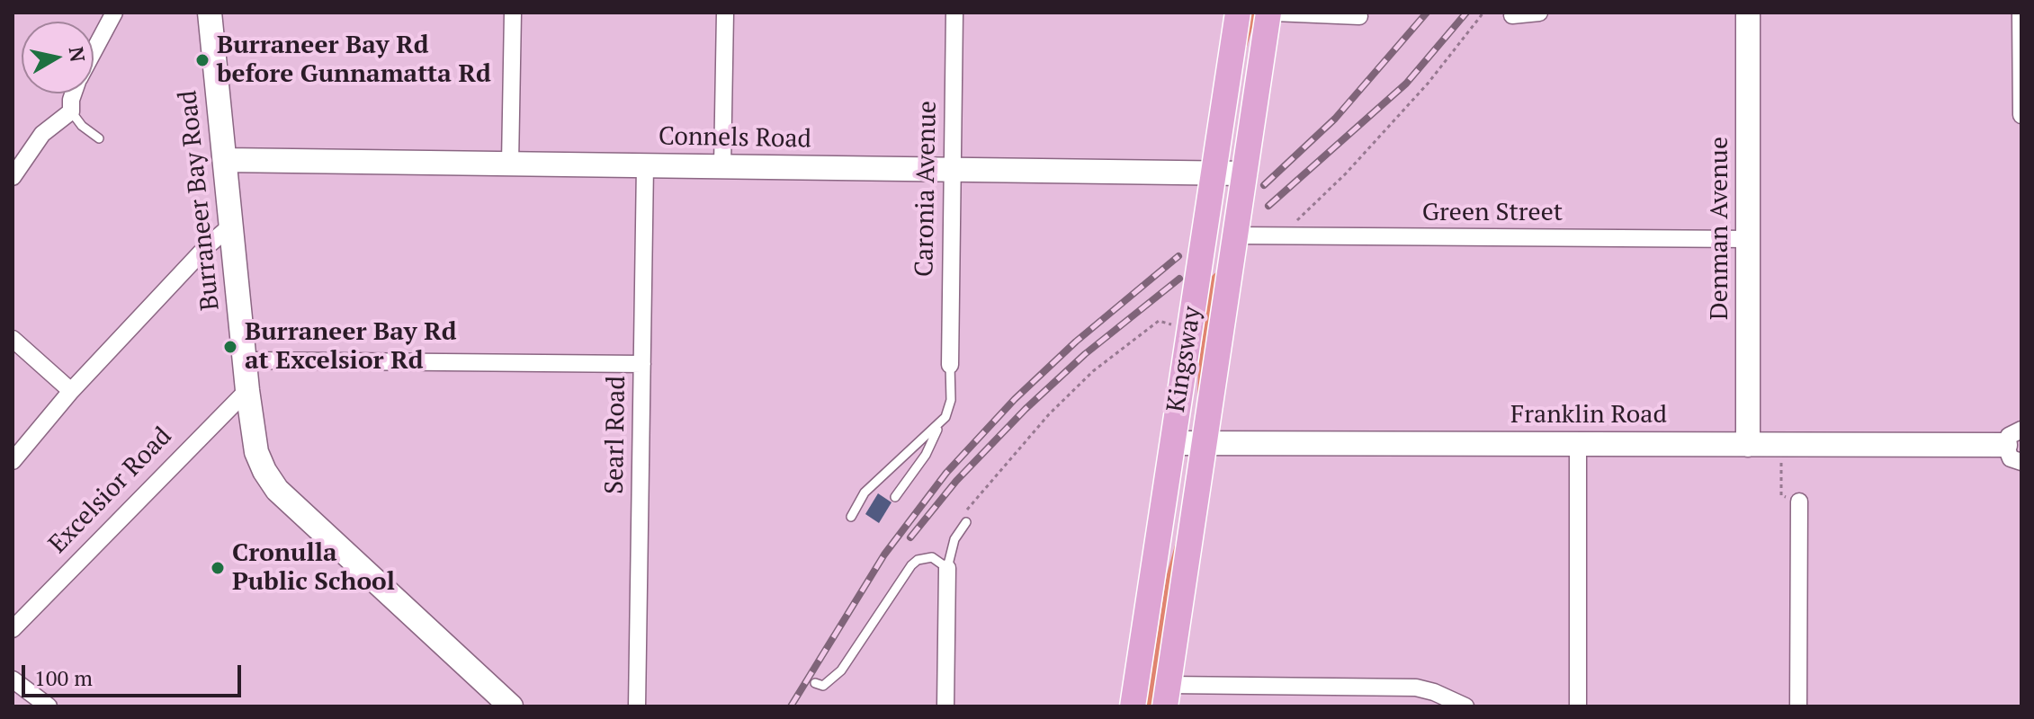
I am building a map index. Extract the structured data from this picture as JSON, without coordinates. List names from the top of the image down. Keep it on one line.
{"streets":{"main road":["Kingsway"],"street":["Connels Road","Caronia Avenue","Burraneer Bay Road","Green Street","Denman Avenue","Franklin Road","Searl Road","Excelsior Road"]},"crossings":[["Connels Road","Caronia Avenue"],["Connels Road","Burraneer Bay Road"],["Connels Road","Kingsway"],["Connels Road","Searl Road"],["Burraneer Bay Road","Excelsior Road"],["Green Street","Denman Avenue"],["Green Street","Kingsway"],["Denman Avenue","Franklin Road"],["Kingsway","Franklin Road"]],"places":["Burraneer Bay Rd before Gunnamatta Rd","Burraneer Bay Rd at Excelsior Rd","Cronulla Public School"],"scale_bar":"100 m","north":"right"}
